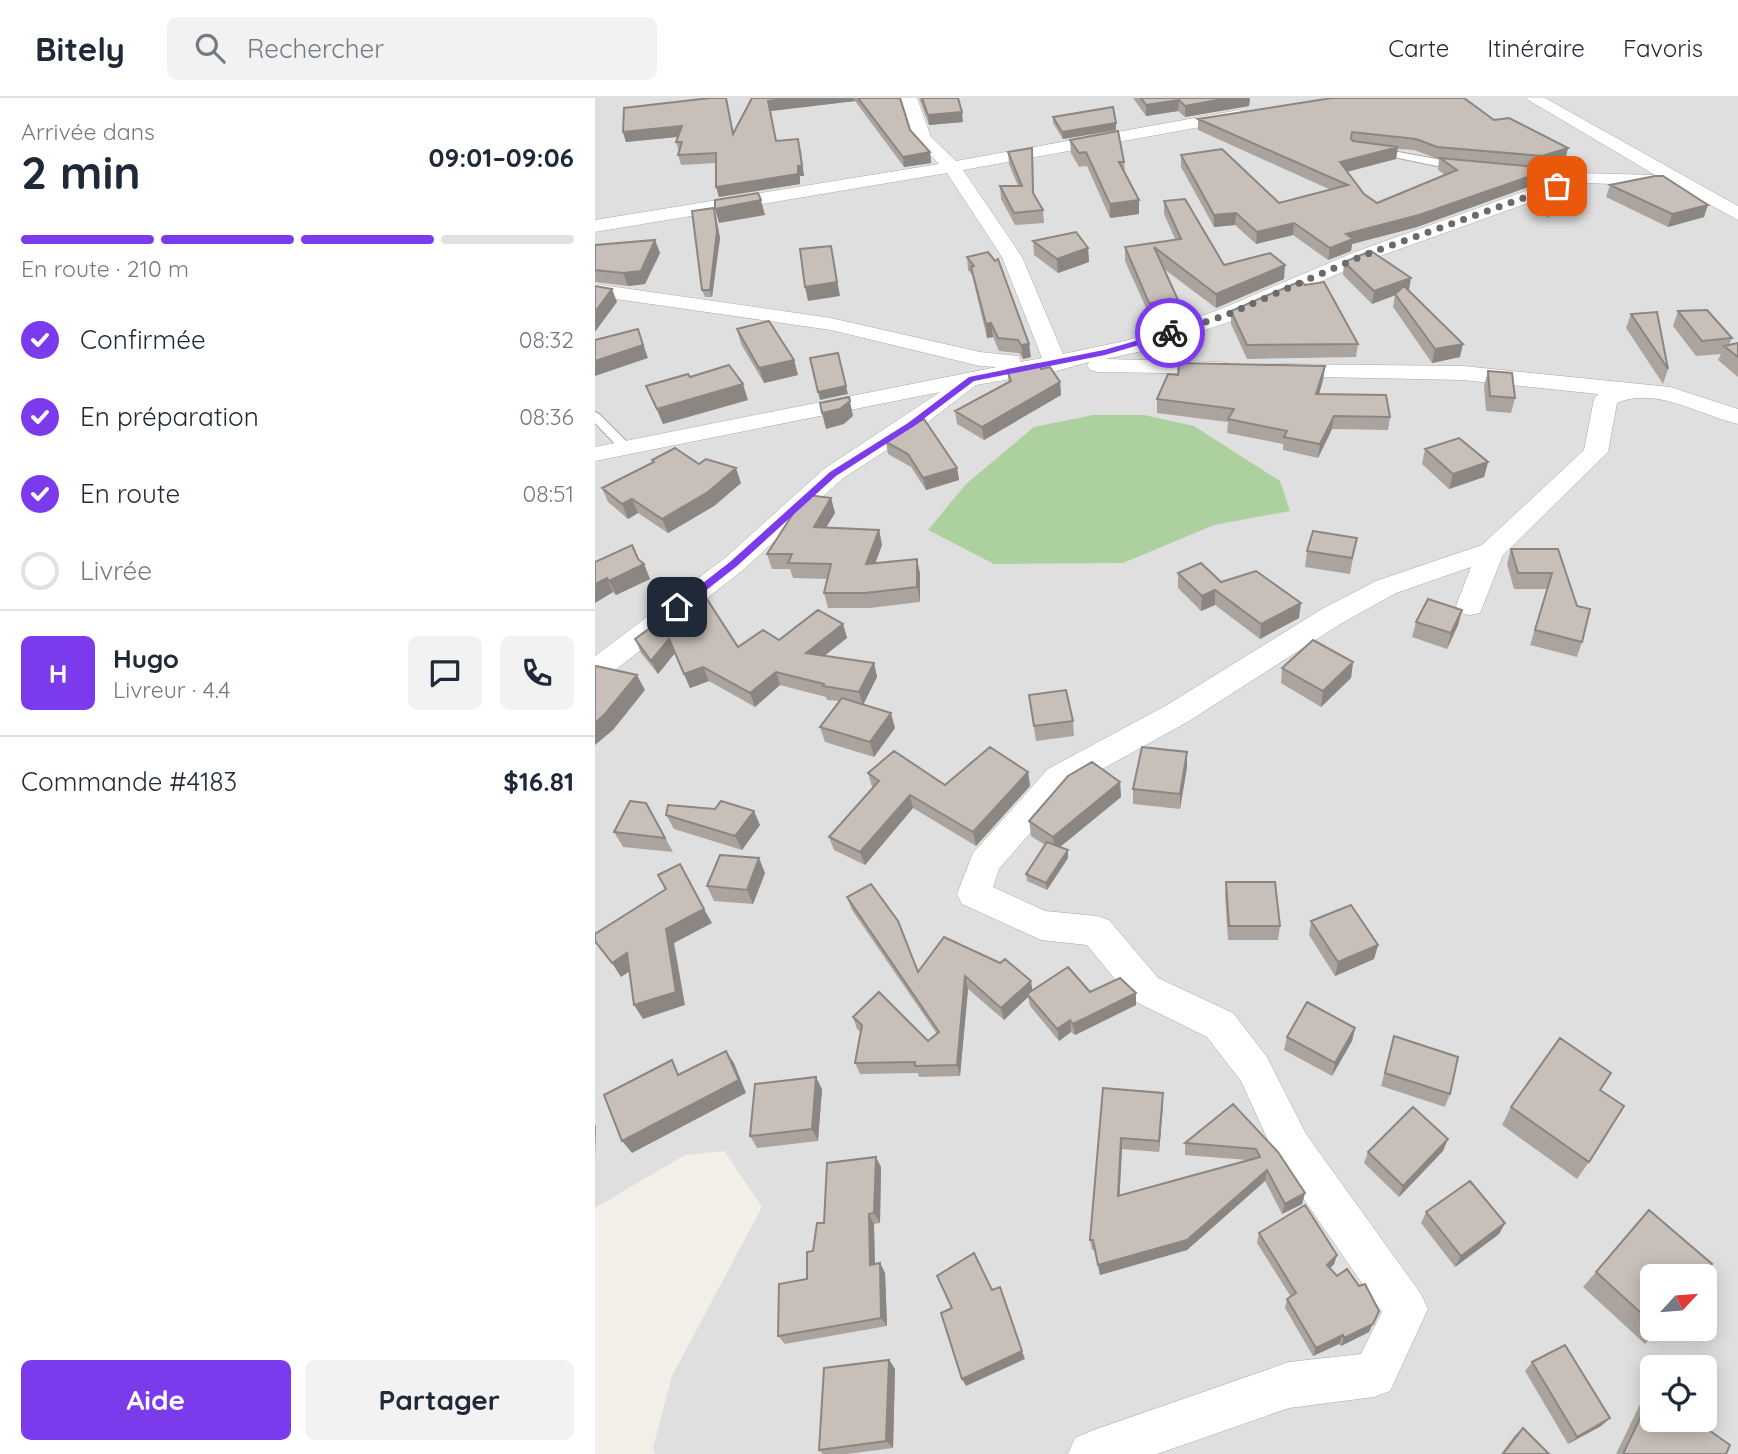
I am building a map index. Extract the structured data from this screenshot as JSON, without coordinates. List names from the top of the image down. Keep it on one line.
{"north":"top right","page":{"header":"Bitely","search":"Rechercher","nav":["Carte","Itinéraire","Favoris"],"heading":["2 min","Arrivée dans","09:01–09:06"],"panel":["Hugo","Livreur · 4.4","Commande #4183","$16.81"],"bar":"En route · 210 m","list":[["Confirmée","08:32"],["En préparation","08:36"],["En route","08:51"],"Livrée"],"round":"H","buttons":["Aide","Partager"]}}
